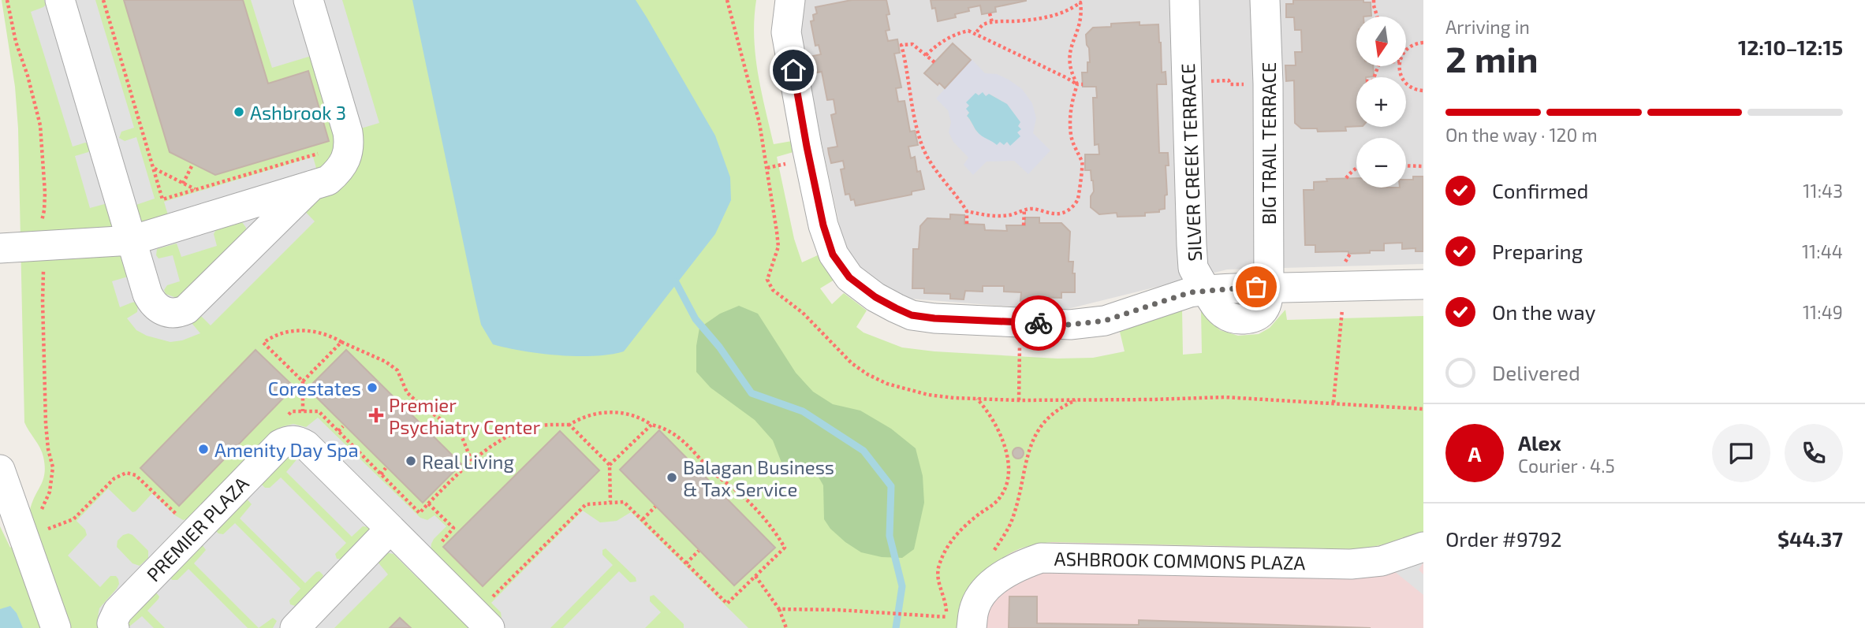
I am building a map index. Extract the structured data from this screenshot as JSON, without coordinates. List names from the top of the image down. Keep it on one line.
{"streets":{"street":["BIG TRAIL TERRACE","SILVER CREEK TERRACE","PREMIER PLAZA","ASHBROOK COMMONS PLAZA"]},"places":{"other":["Ashbrook 3","Corestates","Amenity Day Spa","Real Living","Balagan Business & Tax Service"],"health":["Premier Psychiatry Center"]},"north":"bottom","page":{"heading":["2 min","Arriving in","12:10–12:15"],"panel":["Alex","Courier · 4.5","Order #9792","$44.37"],"map_buttons":["+","−"],"bar":"On the way · 120 m","list":[["Confirmed","11:43"],["Preparing","11:44"],["On the way","11:49"],"Delivered"],"round":"A"}}
